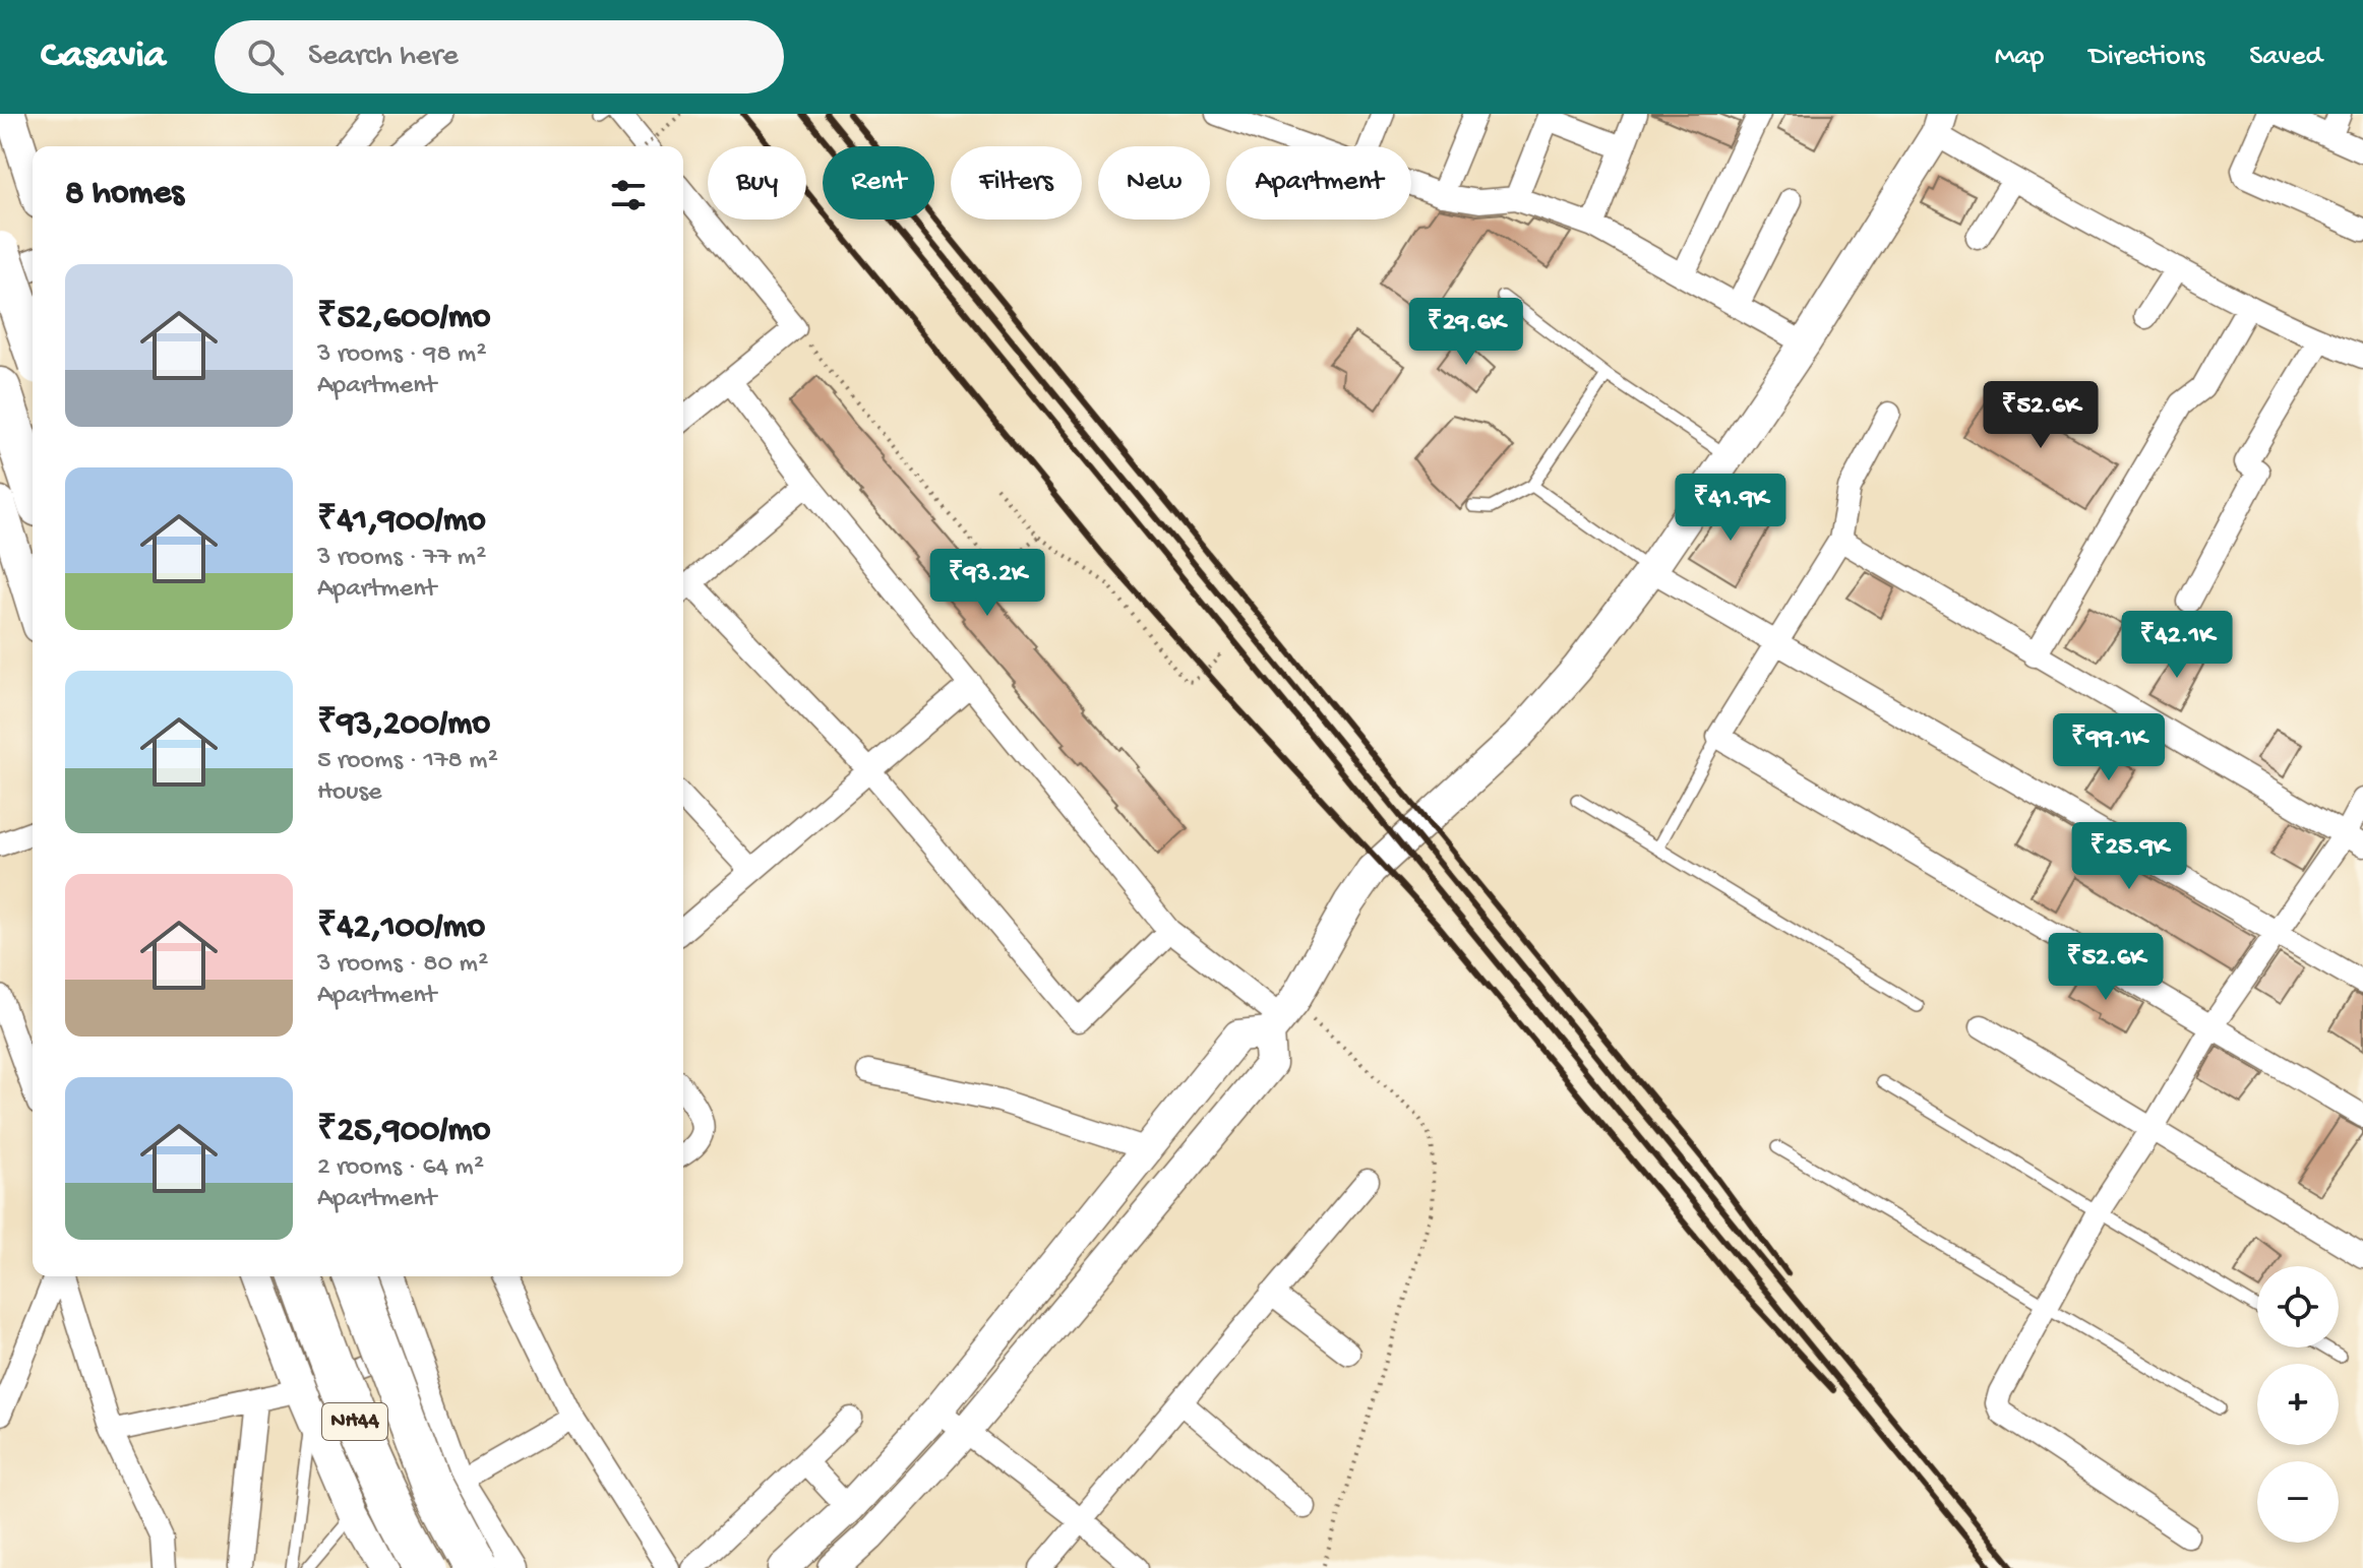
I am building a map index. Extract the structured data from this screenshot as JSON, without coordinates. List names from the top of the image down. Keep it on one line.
{"streets":{"highway":["NH44"]},"page":{"header":"Casavia","search":"Search here","nav":["Map","Directions","Saved"],"chip":["Buy","Rent","Filters","New","Apartment"],"heading":"8 homes","list":[{"name":"₹52,600/mo","note":"3 rooms · 98 m² · Apartment"},{"name":"₹41,900/mo","note":"3 rooms · 77 m² · Apartment"},{"name":"₹93,200/mo","note":"5 rooms · 178 m² · House"},{"name":"₹42,100/mo","note":"3 rooms · 80 m² · Apartment"},{"name":"₹25,900/mo","note":"2 rooms · 64 m² · Apartment"}],"price":["₹29.6K","₹52.6K","₹41.9K","₹93.2K","₹42.1K","₹99.1K","₹25.9K","₹52.6K"],"map_buttons":["+","−"]}}
